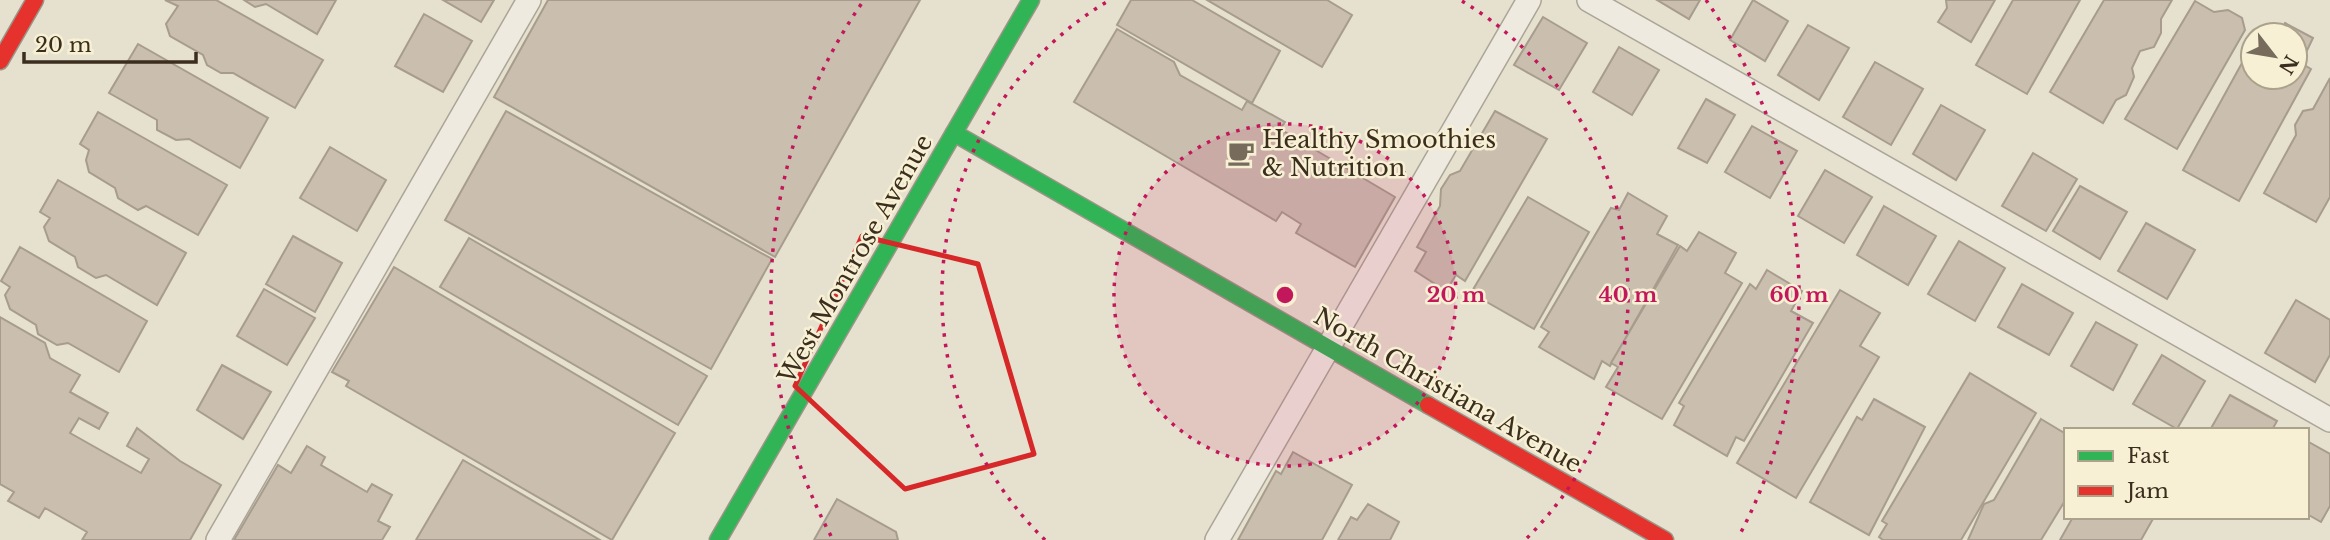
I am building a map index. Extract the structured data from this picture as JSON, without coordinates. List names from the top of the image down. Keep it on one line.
{"streets":{"street":["West Montrose Avenue","North Christiana Avenue"]},"crossings":[["West Montrose Avenue","North Christiana Avenue"]],"places":{"cafe":["Healthy Smoothies & Nutrition"]},"legend":["Fast","Jam"],"scale_bar":"20 m","north":"bottom right","rings":["20 m","40 m","60 m"]}
